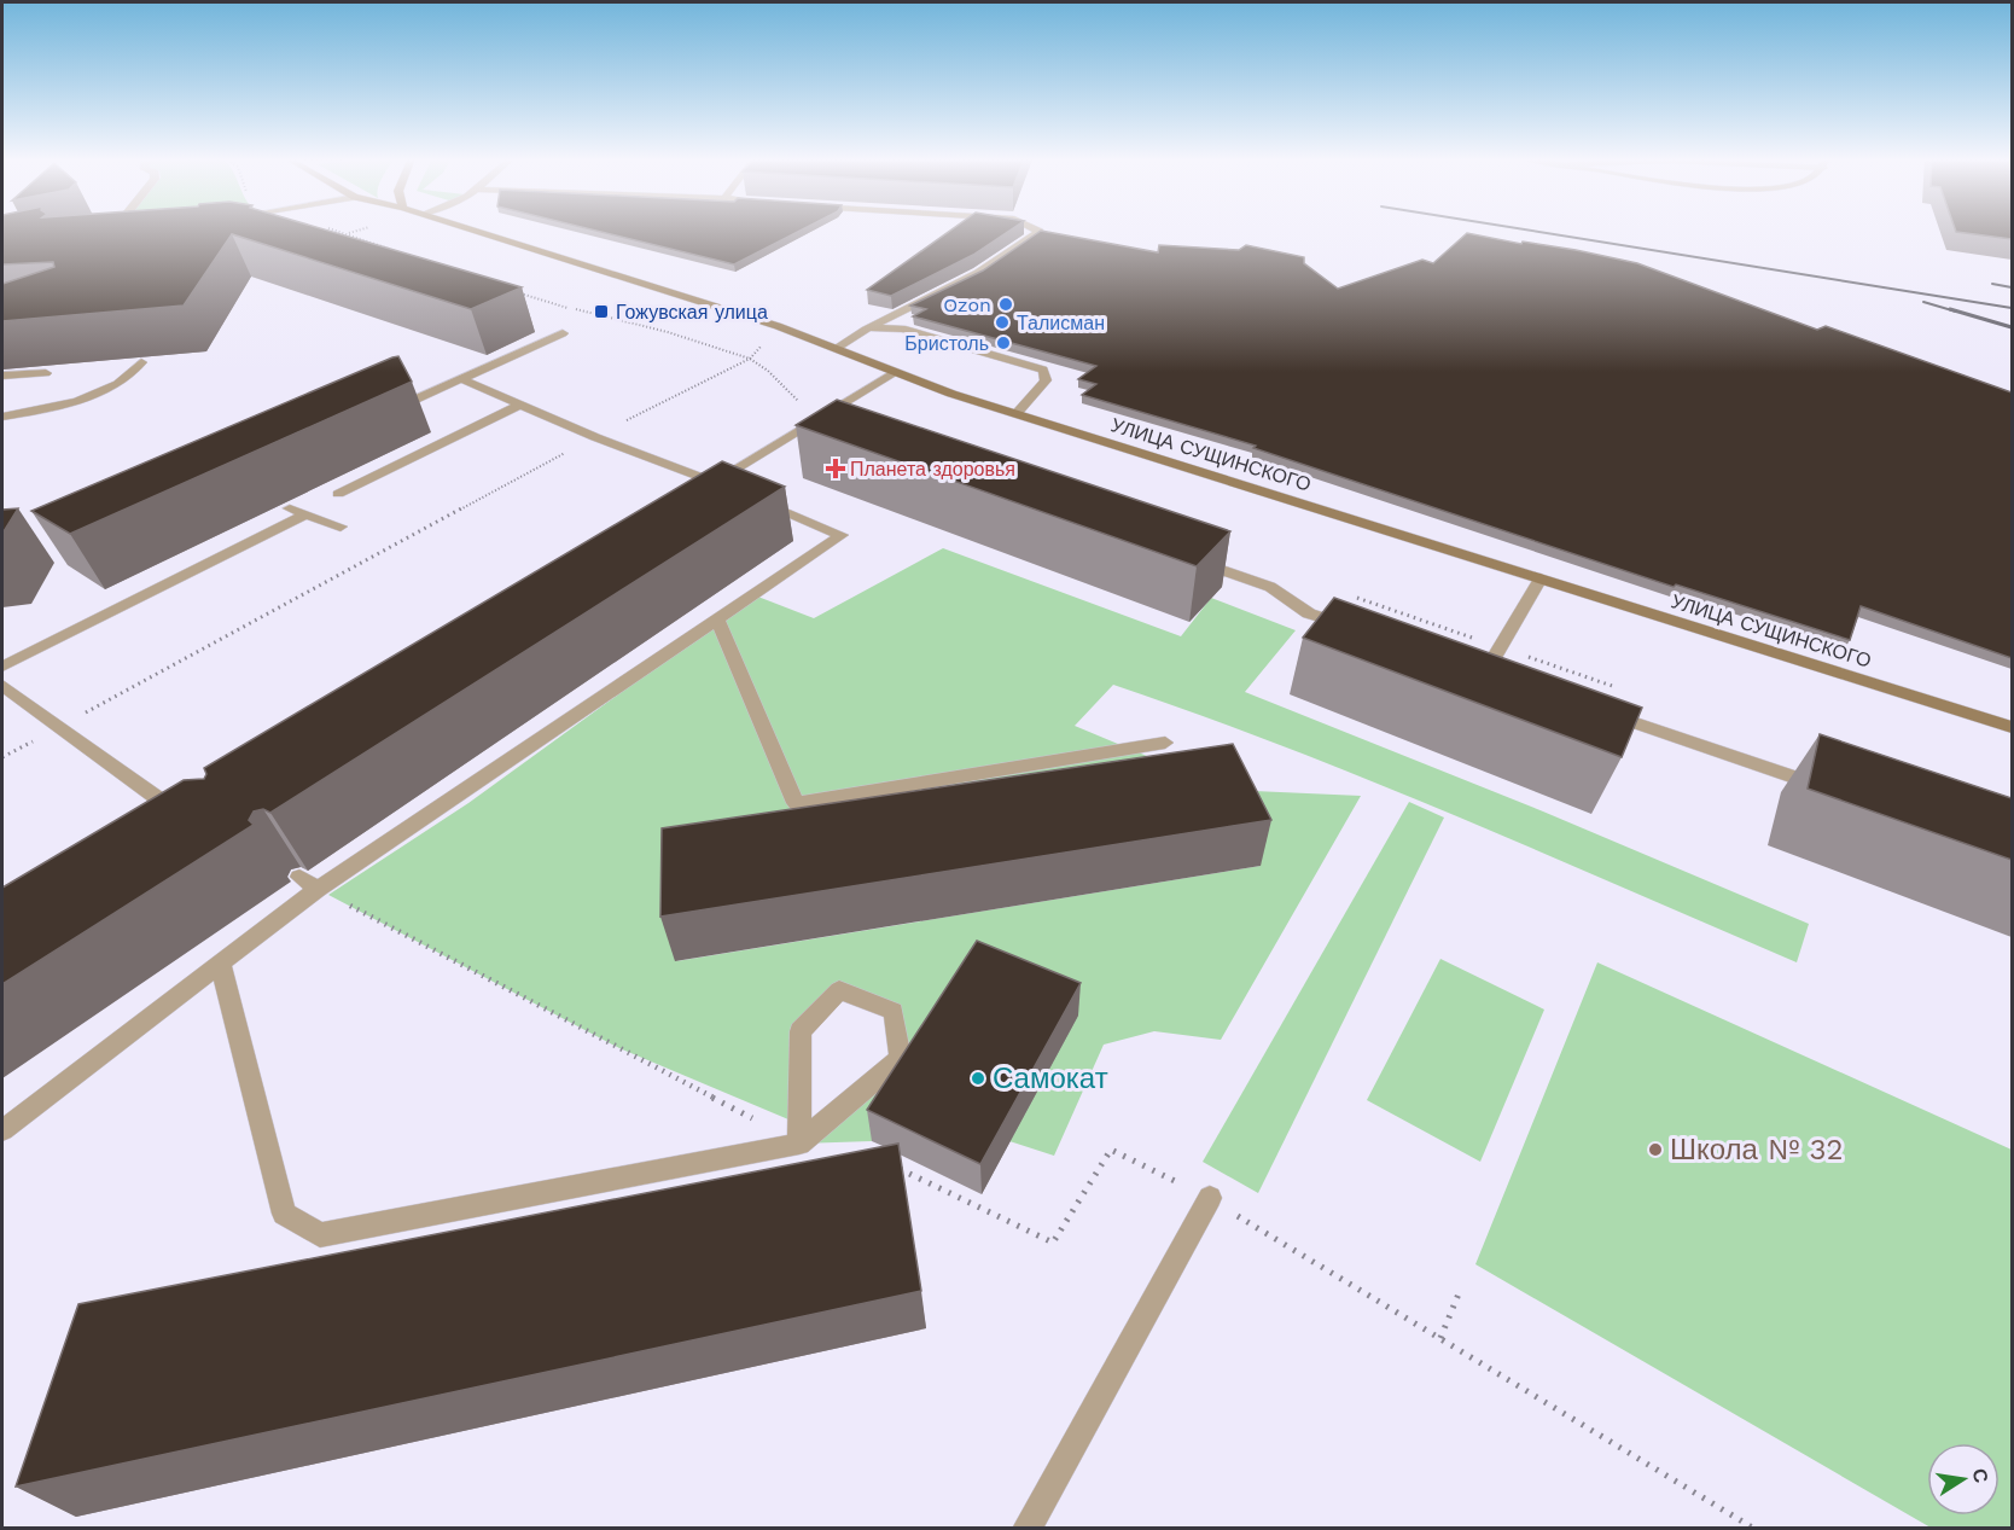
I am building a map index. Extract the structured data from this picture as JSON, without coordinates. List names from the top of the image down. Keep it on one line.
{"streets":{"street":["УЛИЦА СУЩИНСКОГО"]},"places":{"other":["Ozon","Талисман","Бристоль","Самокат","Школа № 32"],"transit":["Гожувская улица"],"health":["Планета здоровья"]},"north":"right"}
